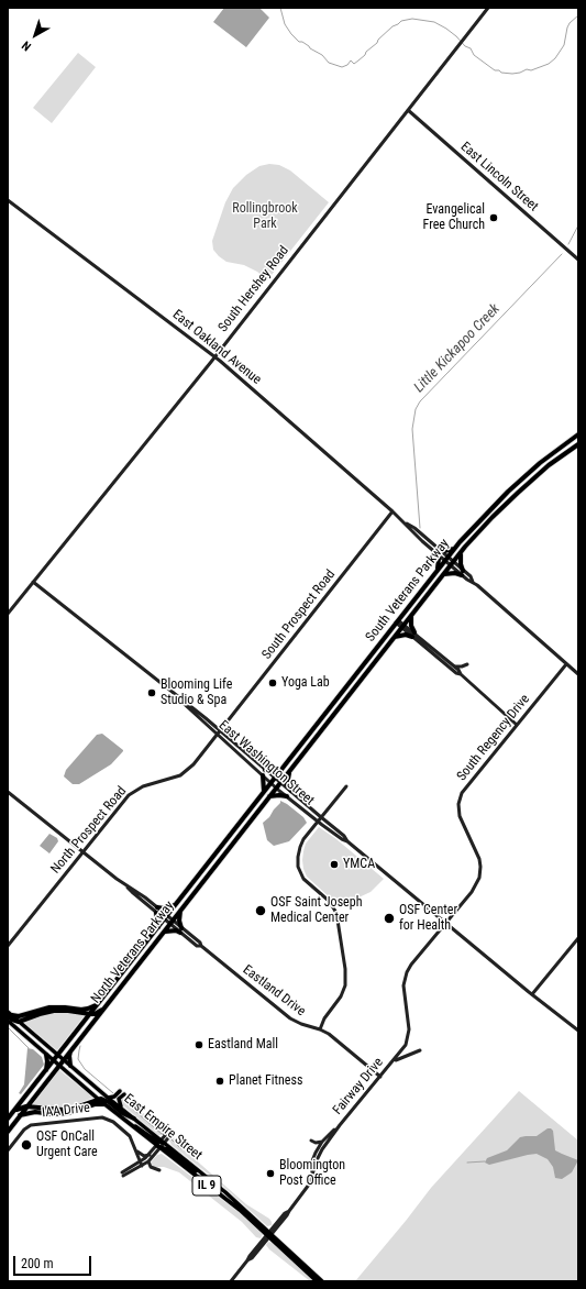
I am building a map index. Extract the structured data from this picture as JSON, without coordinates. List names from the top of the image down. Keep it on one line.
{"streets":{"highway":["South Veterans Parkway","North Veterans Parkway"],"main road":["East Lincoln Street","South Hershey Road","East Oakland Avenue","South Prospect Road","South Regency Drive","East Washington Street","North Prospect Road","Eastland Drive","Fairway Drive","IAA Drive","East Empire Street","IL 9"]},"crossings":[["East Lincoln Street","South Hershey Road"],["South Hershey Road","East Oakland Avenue"],["South Hershey Road","East Washington Street"],["East Oakland Avenue","South Veterans Parkway"],["East Oakland Avenue","South Prospect Road"],["East Oakland Avenue","South Regency Drive"],["South Veterans Parkway","East Washington Street"],["South Veterans Parkway","North Veterans Parkway"],["South Prospect Road","East Washington Street"],["South Prospect Road","North Prospect Road"],["South Regency Drive","East Washington Street"],["South Regency Drive","Fairway Drive"],["East Washington Street","North Prospect Road"],["East Washington Street","North Veterans Parkway"],["North Prospect Road","Eastland Drive"],["North Veterans Parkway","Eastland Drive"],["North Veterans Parkway","East Empire Street"],["Eastland Drive","Fairway Drive"],["Fairway Drive","East Empire Street"]],"water":["Little Kickapoo Creek"],"parks":["Rollingbrook Park"],"places":["Evangelical Free Church","Yoga Lab","Blooming Life Studio & Spa","YMCA","OSF Saint Joseph Medical Center","OSF Center for Health","Eastland Mall","Planet Fitness","OSF OnCall Urgent Care","Bloomington Post Office"],"scale_bar":"200 m","north":"bottom left"}
